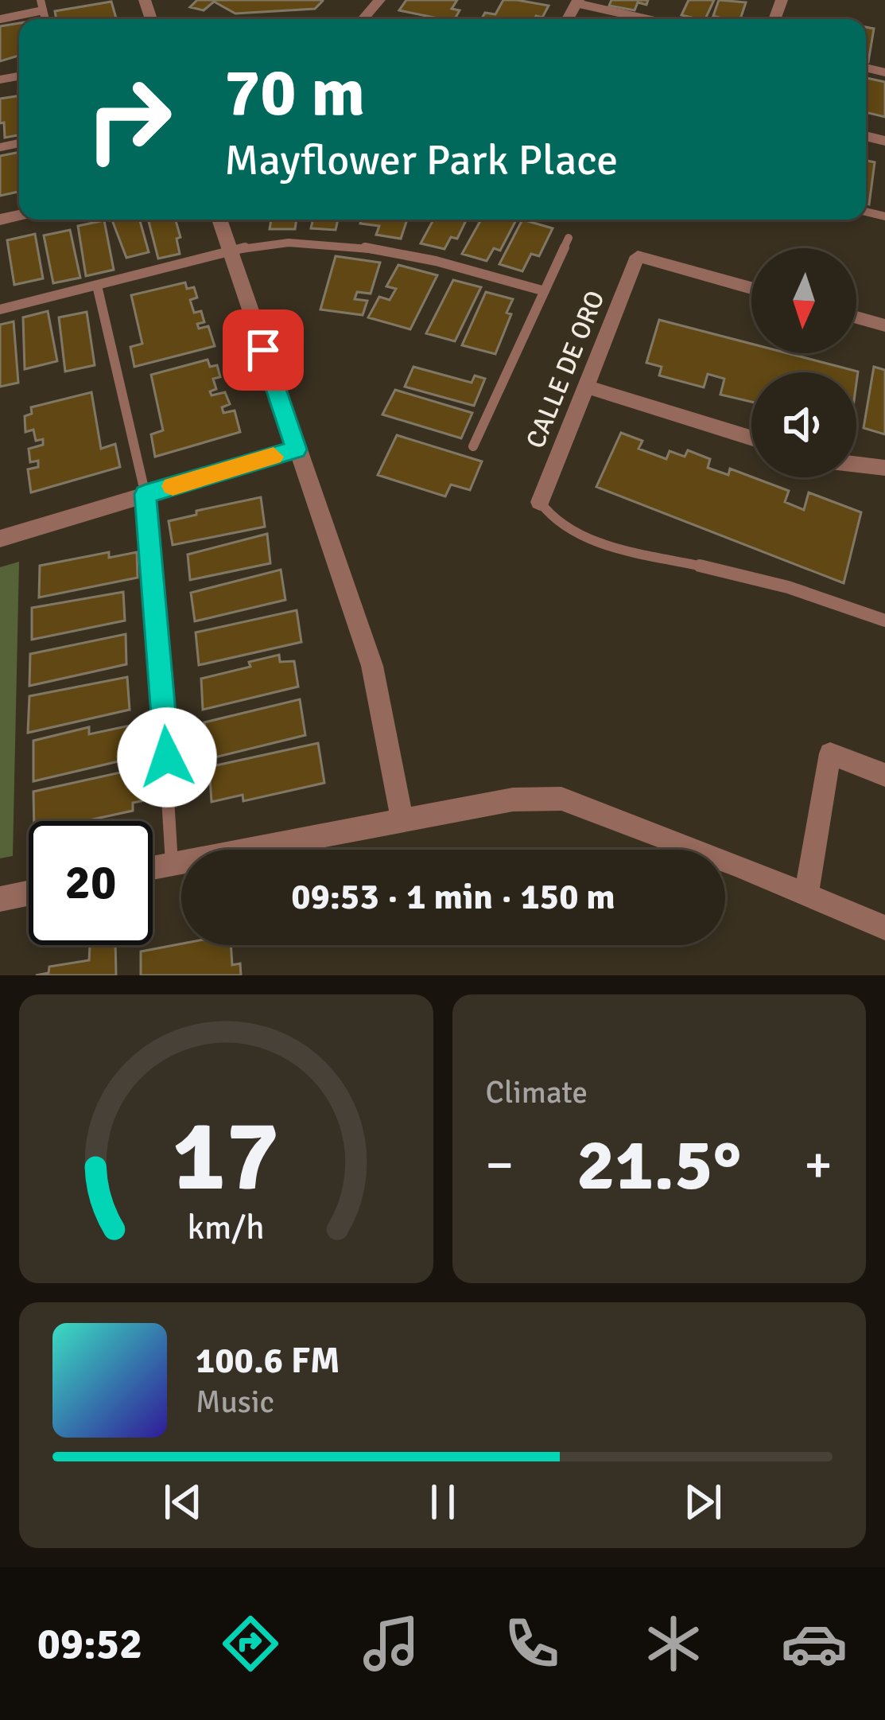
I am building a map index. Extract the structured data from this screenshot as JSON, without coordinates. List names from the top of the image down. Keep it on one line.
{"streets":{"street":["CALLE DE ORO"]},"north":"bottom","page":{"turn":["70 m","Mayflower Park Place"],"limit":"20","trip":"09:53 · 1 min · 150 m","tile":"Climate","heat":["−","21.5°","+"],"song":["100.6 FM","Music"],"tabs":"09:52","gauge":["17","km/h"]}}
